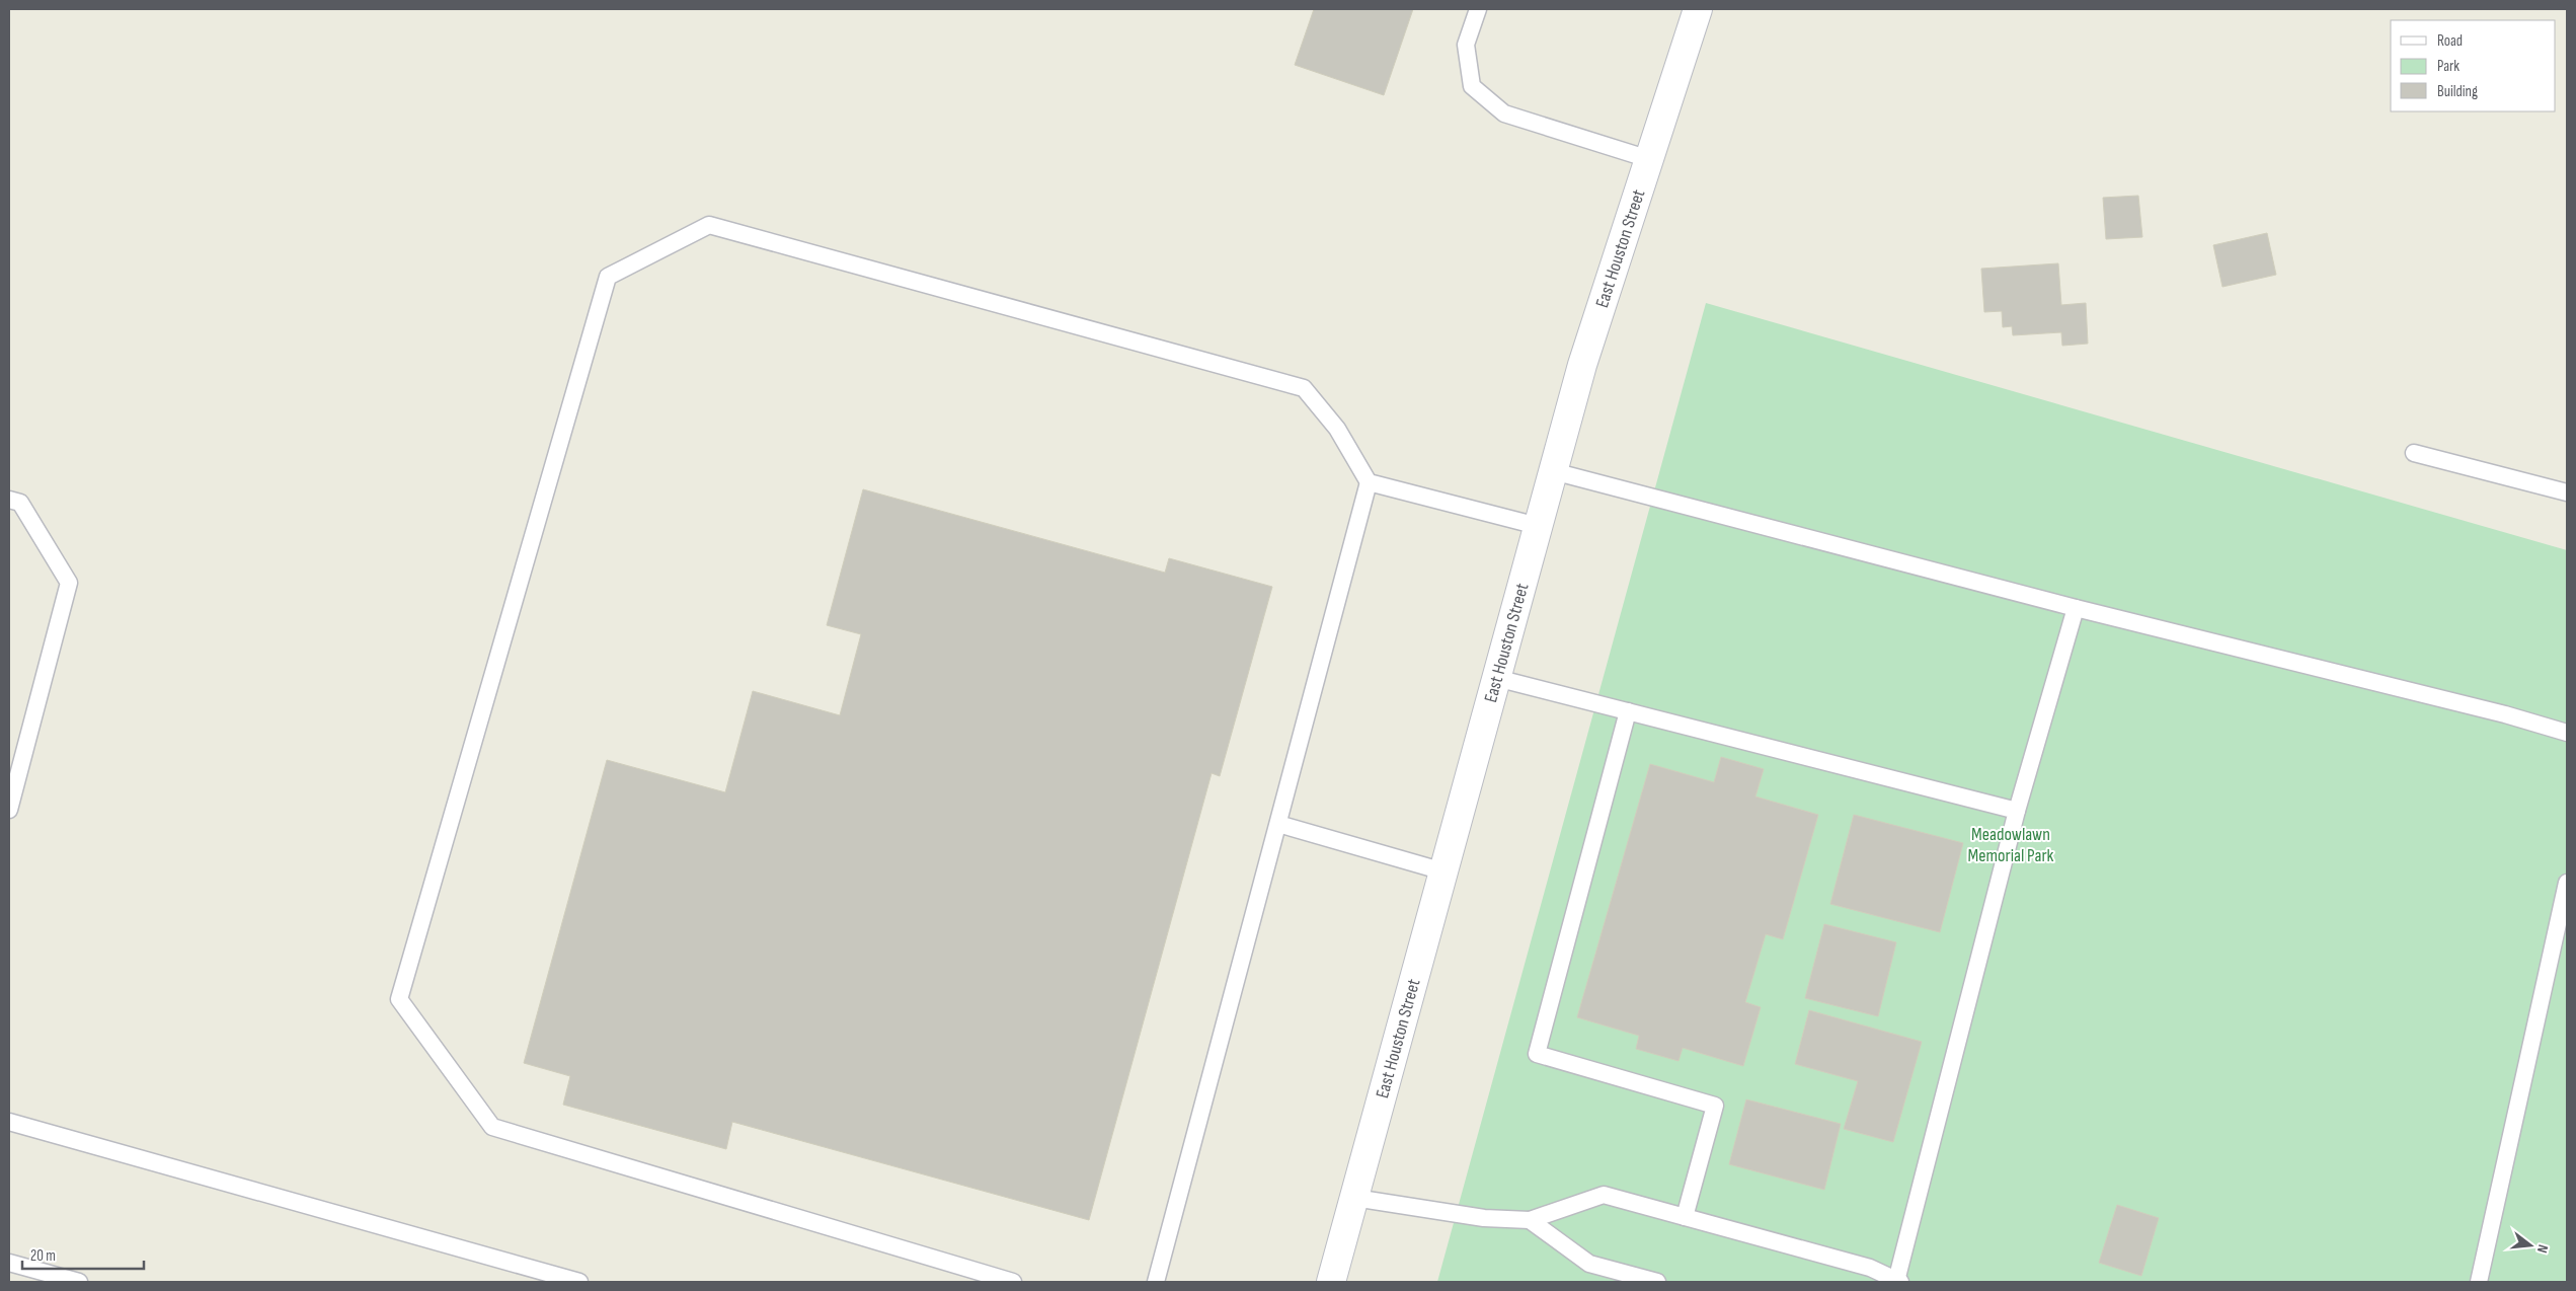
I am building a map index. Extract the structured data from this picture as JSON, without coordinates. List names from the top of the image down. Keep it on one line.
{"streets":{"main road":["East Houston Street"]},"parks":["Meadowlawn Memorial Park"],"legend":["Road","Park","Building"],"scale_bar":"20 m","north":"right"}
